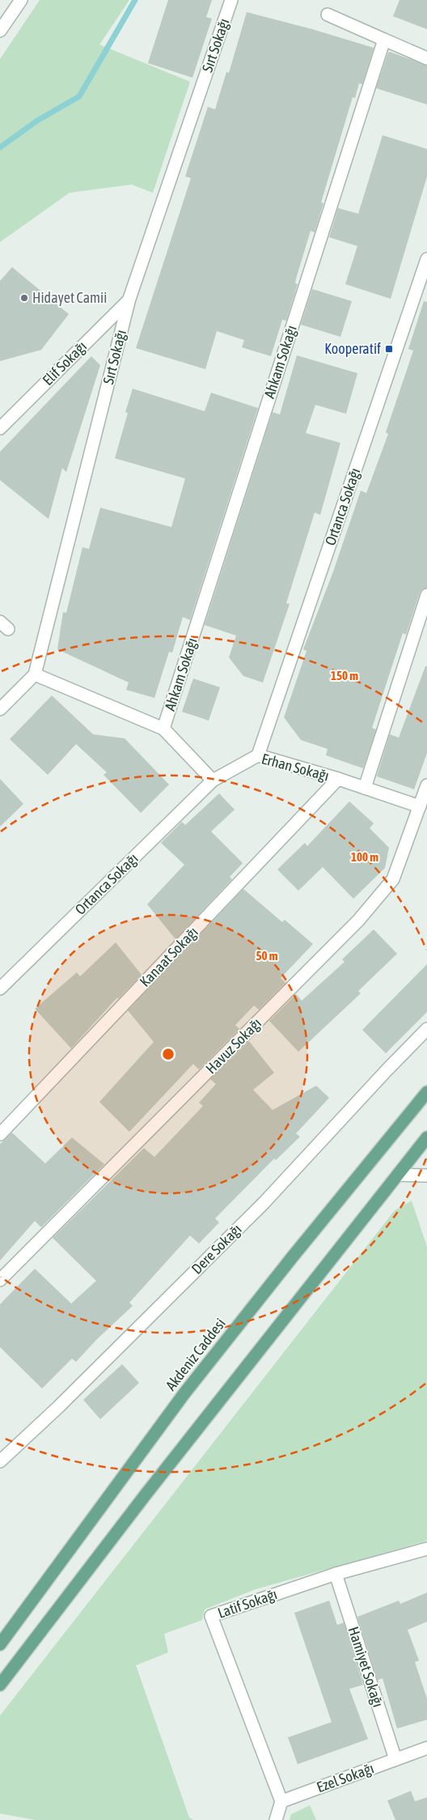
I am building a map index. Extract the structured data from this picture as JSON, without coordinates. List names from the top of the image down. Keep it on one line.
{"streets":{"main road":["Akdeniz Caddesi"],"street":["Sırt Sokağı","Ahkam Sokağı","Elif Sokağı","Ortanca Sokağı","Erhan Sokağı","Kanaat Sokağı","Havuz Sokağı","Dere Sokağı","Latif Sokağı","Hamiyet Sokağı","Ezel Sokağı"]},"crossings":[["Sırt Sokağı","Elif Sokağı"],["Ortanca Sokağı","Erhan Sokağı"],["Erhan Sokağı","Kanaat Sokağı"],["Erhan Sokağı","Havuz Sokağı"],["Latif Sokağı","Hamiyet Sokağı"],["Latif Sokağı","Ezel Sokağı"],["Hamiyet Sokağı","Ezel Sokağı"]],"places":{"other":["Hidayet Camii"],"transit":["Kooperatif"]},"rings":["150 m","100 m","50 m"]}
